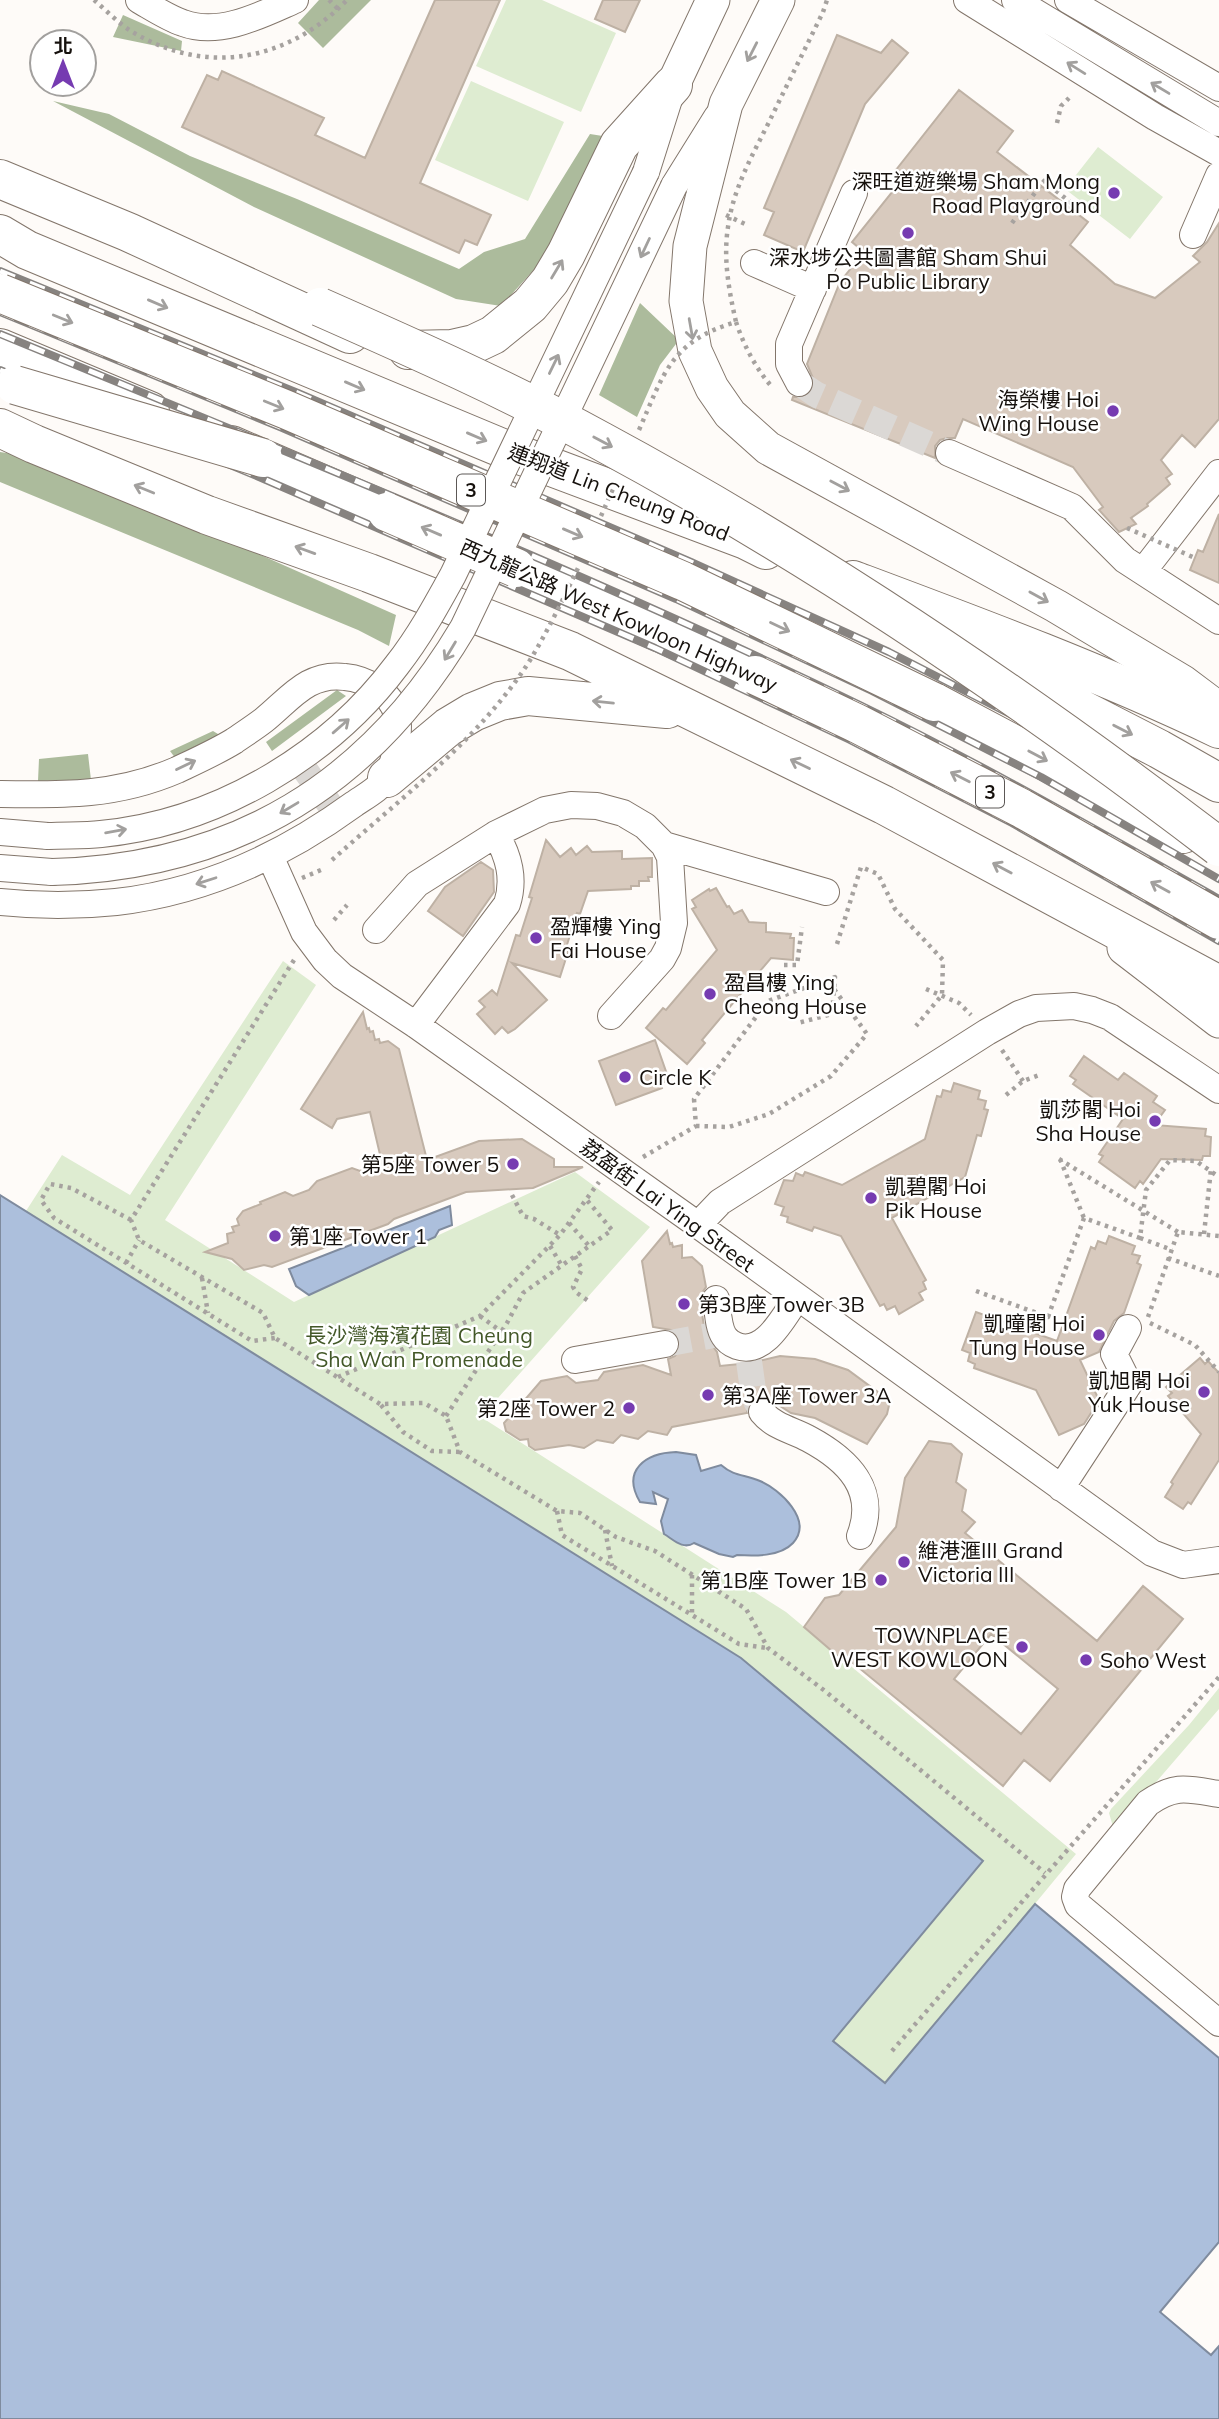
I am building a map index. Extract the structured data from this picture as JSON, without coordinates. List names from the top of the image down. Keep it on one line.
{"streets":{"highway":["3","連翔道 Lin Cheung Road","西九龍公路 West Kowloon Highway"],"street":["荔盈街 Lai Ying Street"]},"parks":["長沙灣海濱花園 Cheung Sha Wan Promenade"],"places":["深旺道遊樂場 Sham Mong Road Playground","深水埗公共圖書館 Sham Shui Po Public Library","海榮樓 Hoi Wing House","盈輝樓 Ying Fai House","盈昌樓 Ying Cheong House","Circle K","凱莎閣 Hoi Sha House","第5座 Tower 5","凱碧閣 Hoi Pik House","第1座 Tower 1","第3B座 Tower 3B","凱曈閣 Hoi Tung House","凱旭閣 Hoi Yuk House","第3A座 Tower 3A","第2座 Tower 2","維港滙III Grand Victoria III","第1B座 Tower 1B","TOWNPLACE WEST KOWLOON","Soho West"],"north":"top"}
